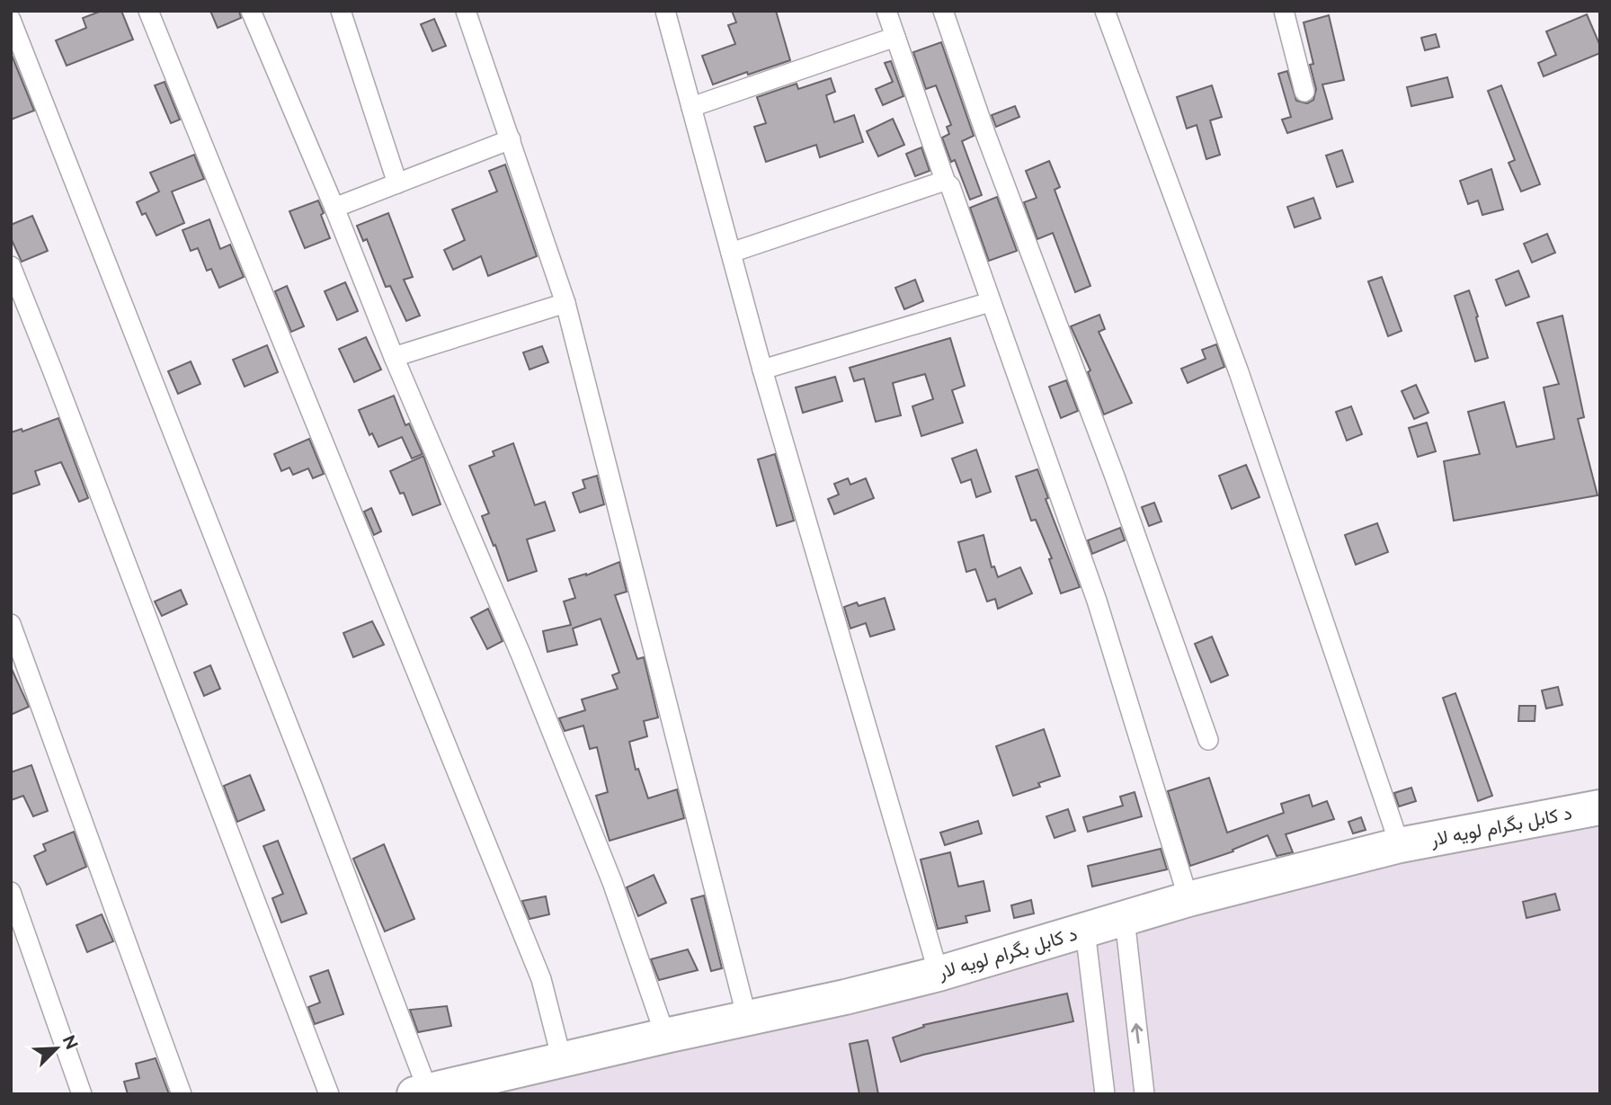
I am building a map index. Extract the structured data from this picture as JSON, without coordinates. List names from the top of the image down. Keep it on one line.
{"streets":{"highway":["د کابل بگرام لویه لار"]},"north":"top right"}
